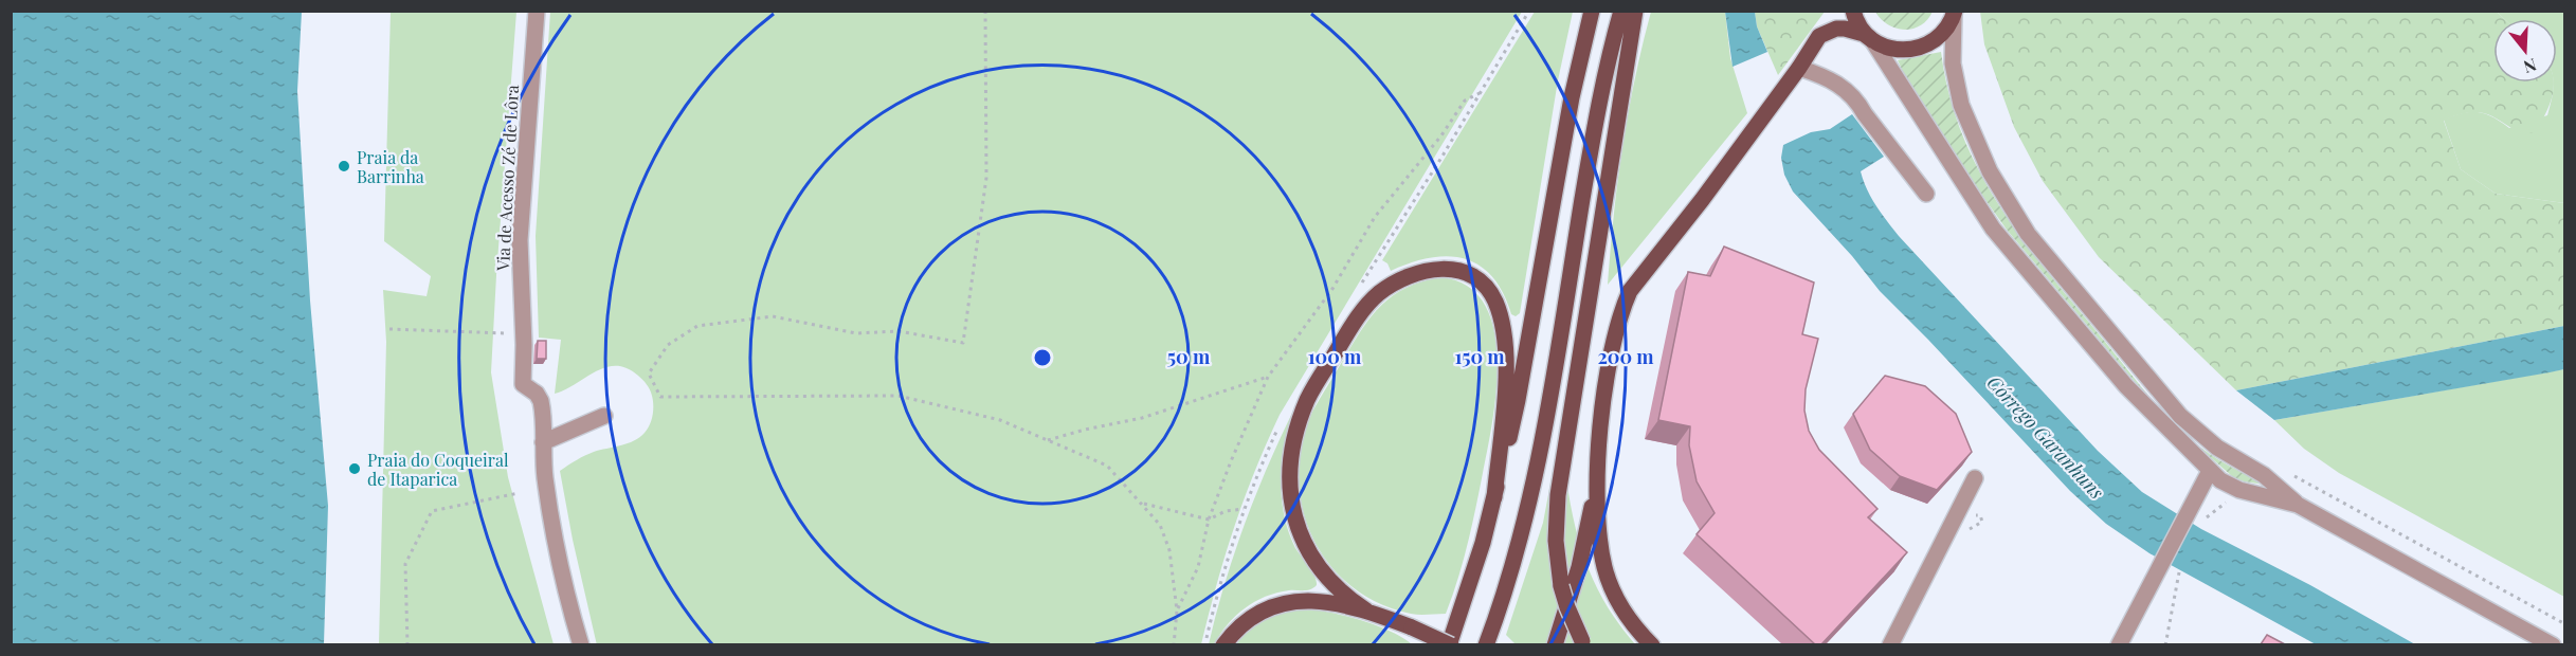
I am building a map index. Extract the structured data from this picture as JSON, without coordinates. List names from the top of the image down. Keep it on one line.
{"streets":{"street":["Via de Acesso Zé de Lôra"]},"water":["Córrego Garanhuns"],"places":["Praia da Barrinha","Praia do Coqueiral de Itaparica"],"north":"bottom","rings":["50 m","100 m","150 m","200 m"]}
